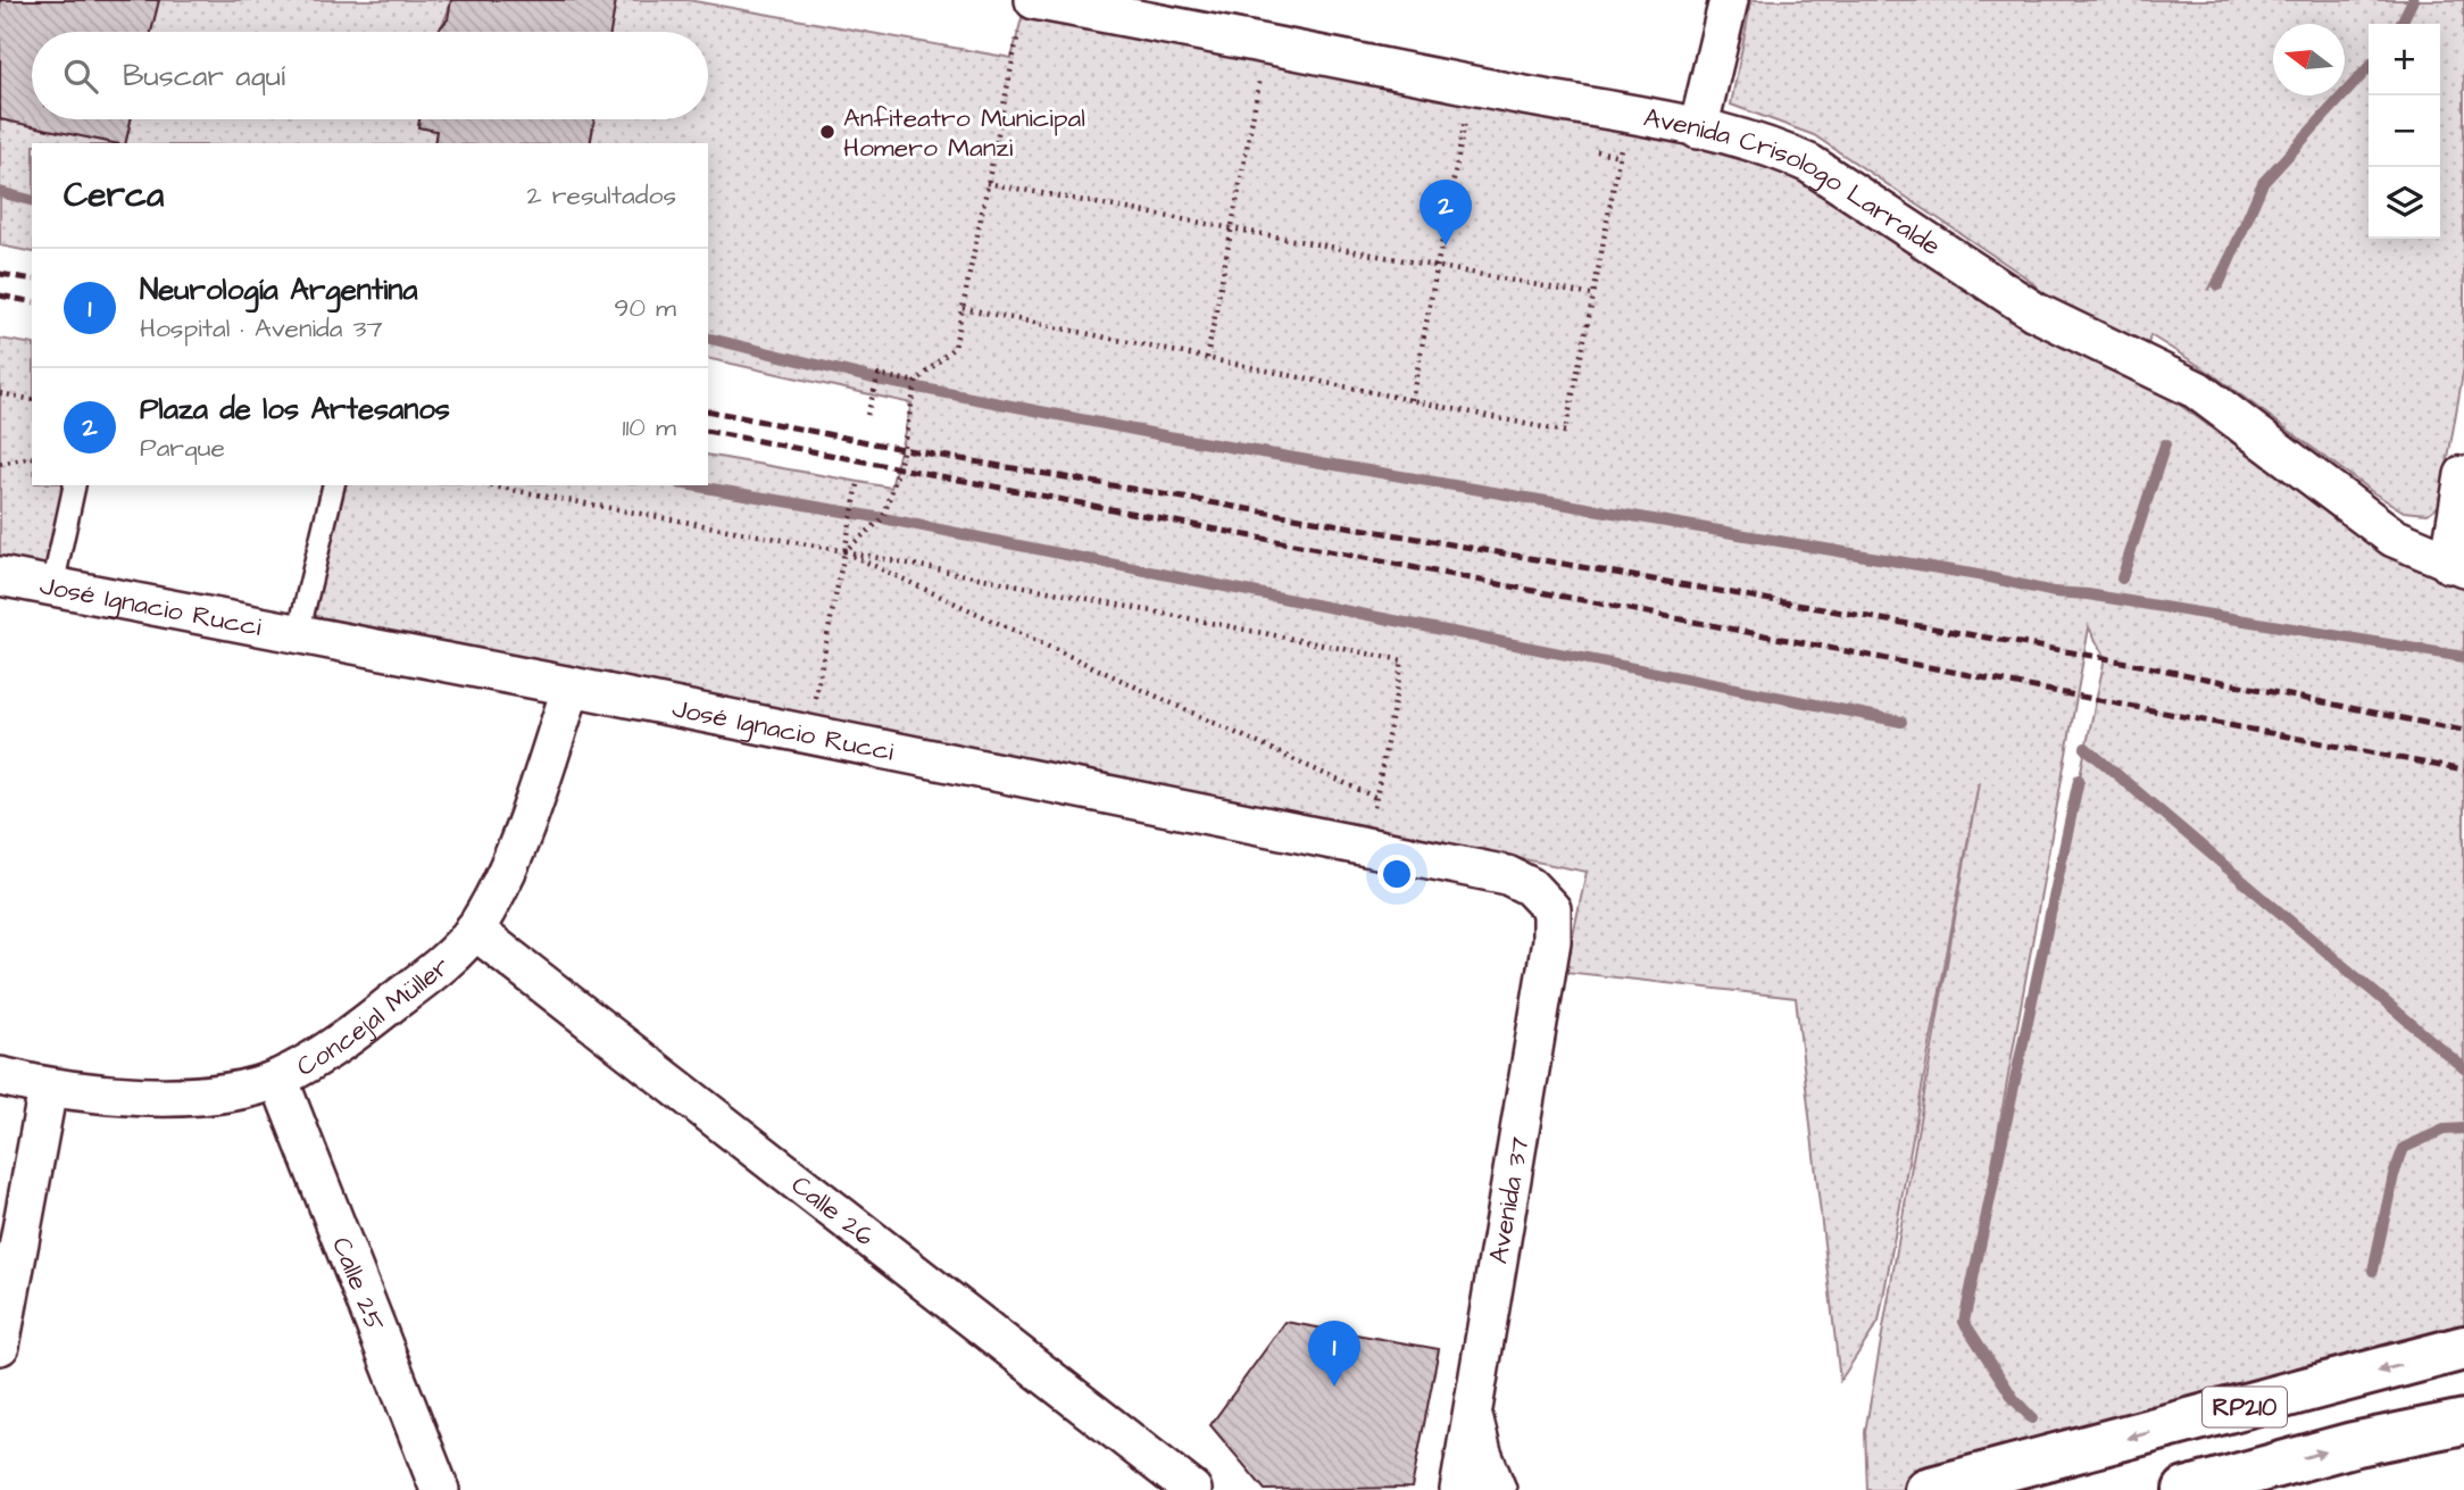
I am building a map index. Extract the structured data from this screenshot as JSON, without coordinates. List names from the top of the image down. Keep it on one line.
{"streets":{"main road":["RP210"],"street":["Avenida Crisologo Larralde","José Ignacio Rucci","Concejal Müller","Avenida 37","Calle 26","Calle 25"]},"crossings":[["José Ignacio Rucci","Concejal Müller"],["José Ignacio Rucci","Avenida 37"],["Concejal Müller","Calle 26"],["Concejal Müller","Calle 25"]],"places":["Anfiteatro Municipal Homero Manzi"],"north":"left","page":{"map_buttons":["+","−"],"search":"Buscar aquí","heading":["Cerca","2 resultados"],"pins":["2","1"],"list":[{"mark":"1","name":"Neurología Argentina","note":"Hospital · Avenida 37","value":"90 m"},{"mark":"2","name":"Plaza de los Artesanos","note":"Parque","value":"110 m"}]}}
